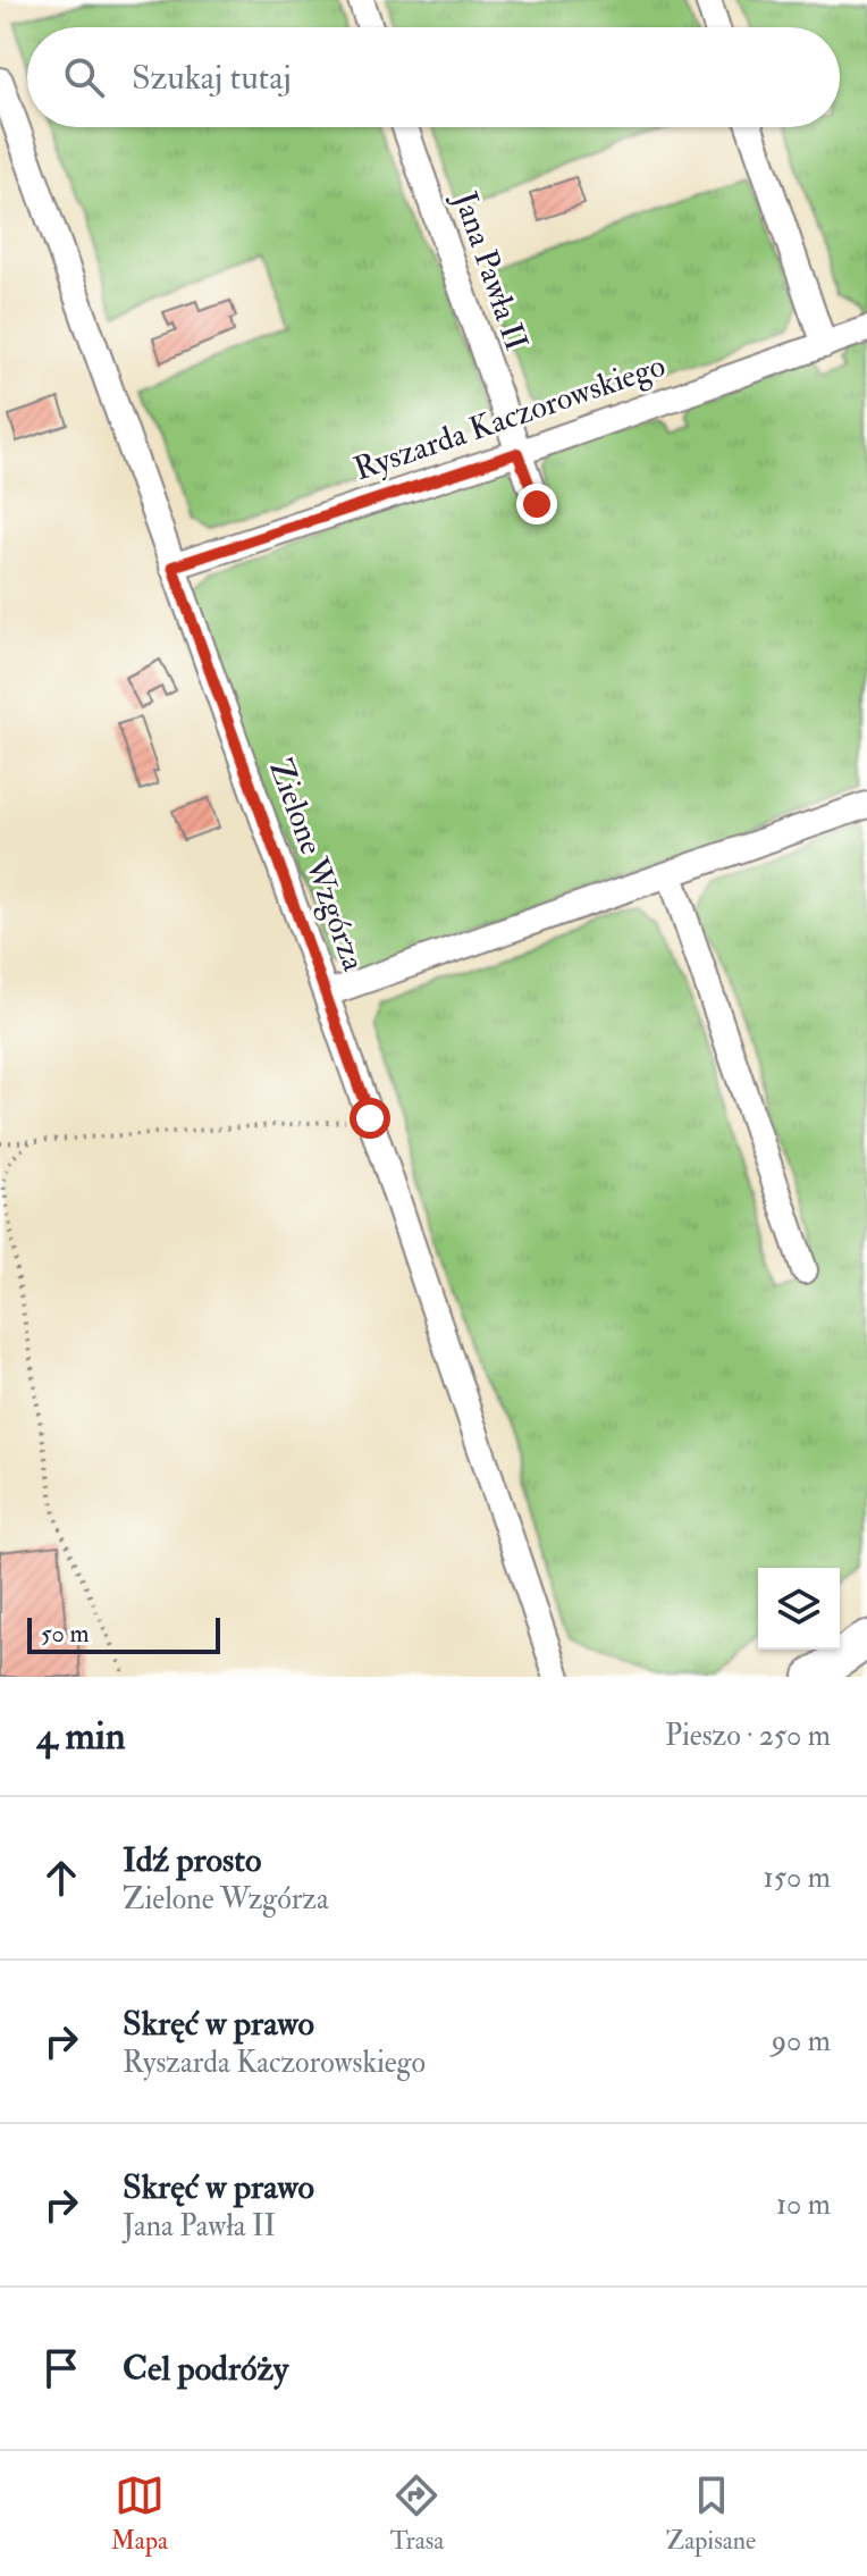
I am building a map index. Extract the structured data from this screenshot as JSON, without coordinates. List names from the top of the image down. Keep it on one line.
{"streets":{"street":["Jana Pawła II","Ryszarda Kaczorowskiego","Zielone Wzgórza"]},"crossings":[["Jana Pawła II","Ryszarda Kaczorowskiego"],["Ryszarda Kaczorowskiego","Zielone Wzgórza"]],"scale_bar":"50 m","page":{"search":"Szukaj tutaj","scale":"50 m","heading":["4 min","Pieszo · 250 m"],"list":[["Idź prosto","Zielone Wzgórza","150 m"],["Skręć w prawo","Ryszarda Kaczorowskiego","90 m"],["Skręć w prawo","Jana Pawła II","10 m"],"Cel podróży"],"nav":["Mapa","Trasa","Zapisane"]}}
